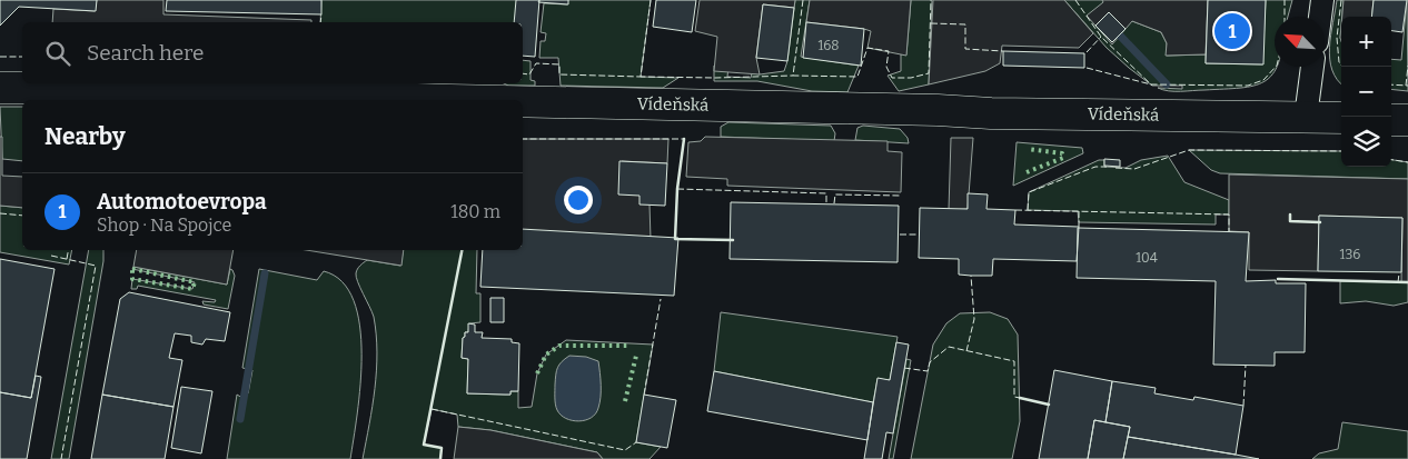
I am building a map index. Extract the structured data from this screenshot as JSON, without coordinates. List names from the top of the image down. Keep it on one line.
{"streets":{"main road":["Vídeňská"]},"house_numbers":["168","136","104"],"north":"top left","page":{"pins":"1","map_buttons":["+","−"],"search":"Search here","heading":"Nearby","list":[{"mark":"1","name":"Automotoevropa","note":"Shop · Na Spojce","value":"180 m"}]}}
